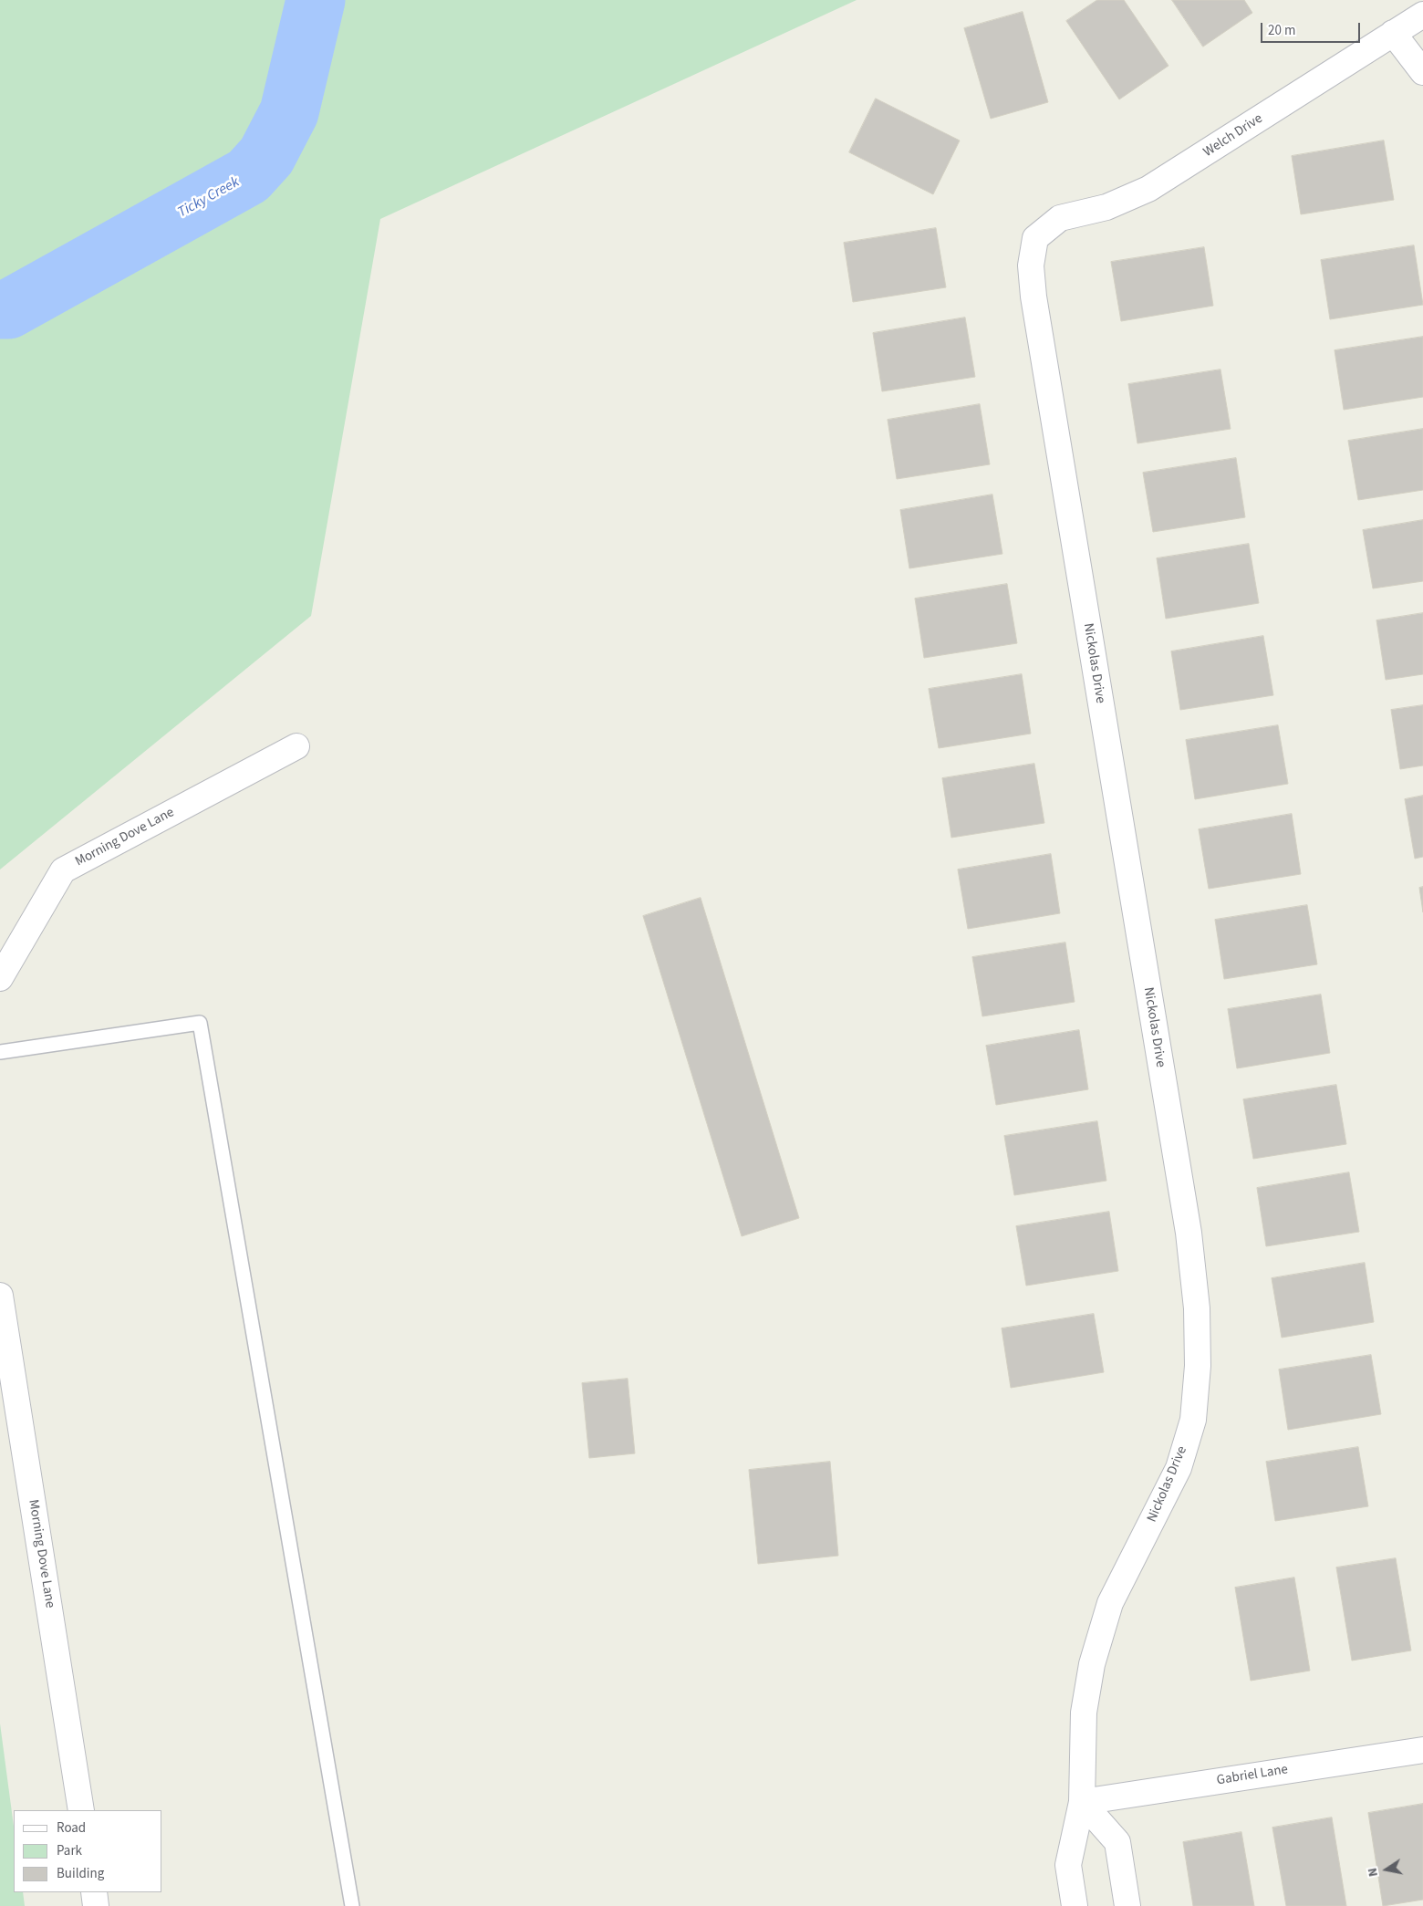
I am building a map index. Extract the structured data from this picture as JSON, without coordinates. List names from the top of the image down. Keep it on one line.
{"streets":{"street":["Welch Drive","Nickolas Drive","Morning Dove Lane","Gabriel Lane"]},"crossings":[["Welch Drive","Nickolas Drive"],["Nickolas Drive","Gabriel Lane"]],"water":["Ticky Creek"],"legend":["Road","Park","Building"],"scale_bar":"20 m","north":"left"}
